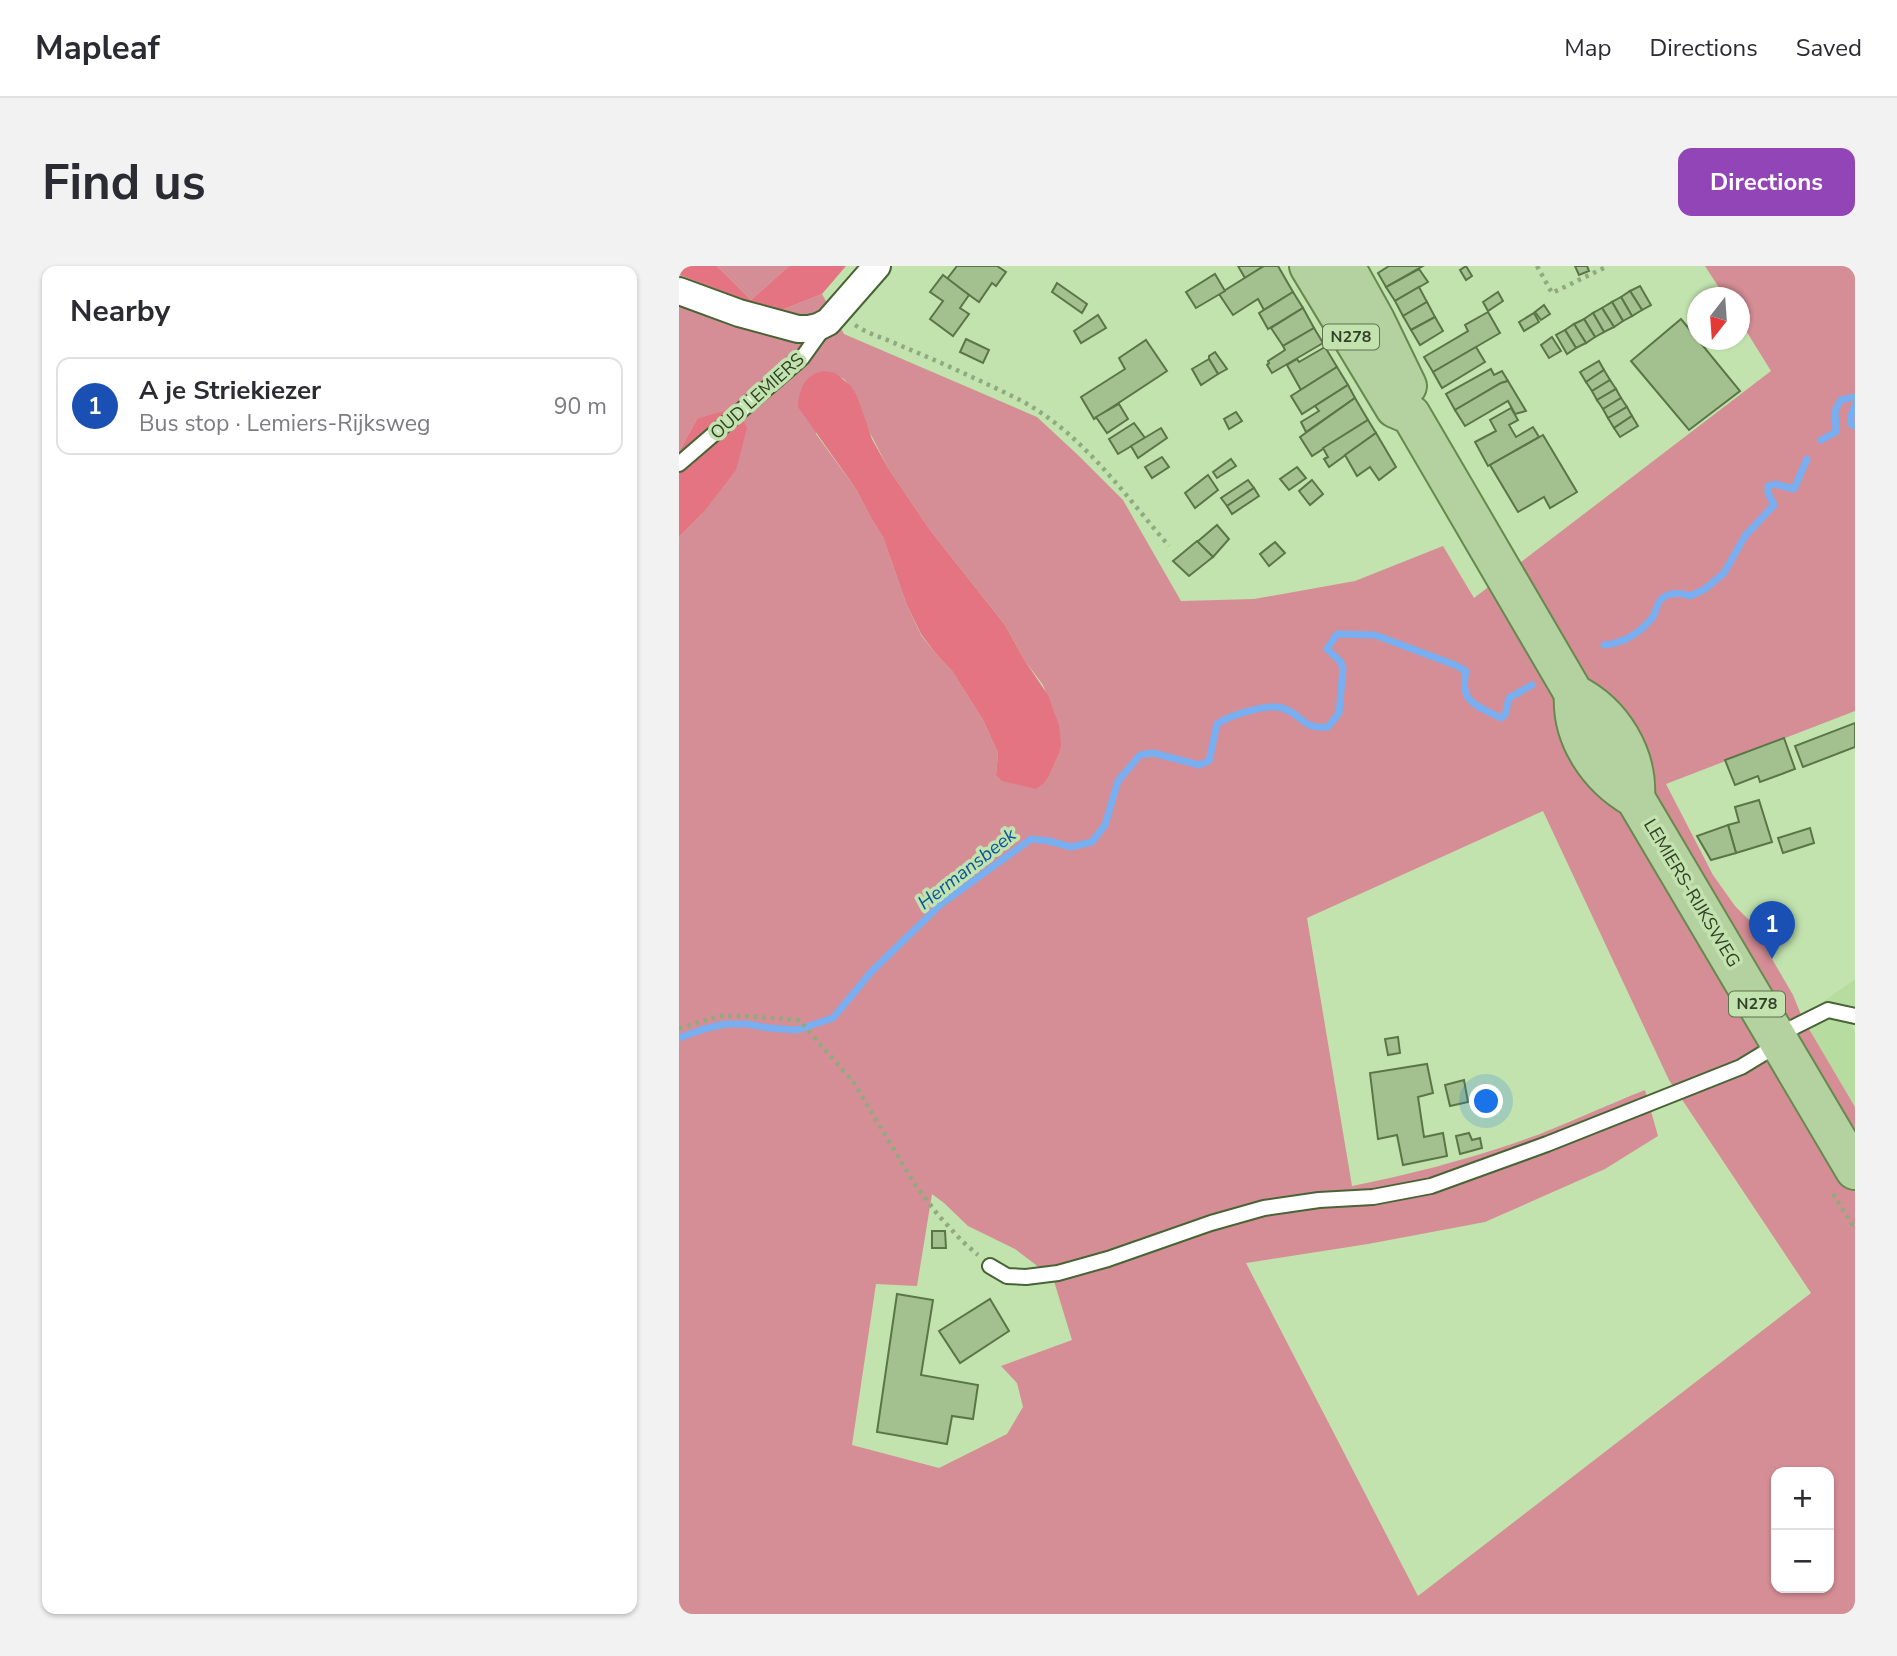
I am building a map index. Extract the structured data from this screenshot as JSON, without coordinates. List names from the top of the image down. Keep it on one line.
{"streets":{"main road":["N278","LEMIERS-RIJKSWEG"],"street":["OUD LEMIERS"]},"water":["Hermansbeek"],"north":"bottom","page":{"header":"Mapleaf","nav":["Map","Directions","Saved"],"buttons":"Directions","title":"Find us","heading":"Nearby","list":[{"mark":"1","name":"A je Striekiezer","note":"Bus stop · Lemiers-Rijksweg","value":"90 m"}],"pins":"1","map_buttons":["+","−"]}}
